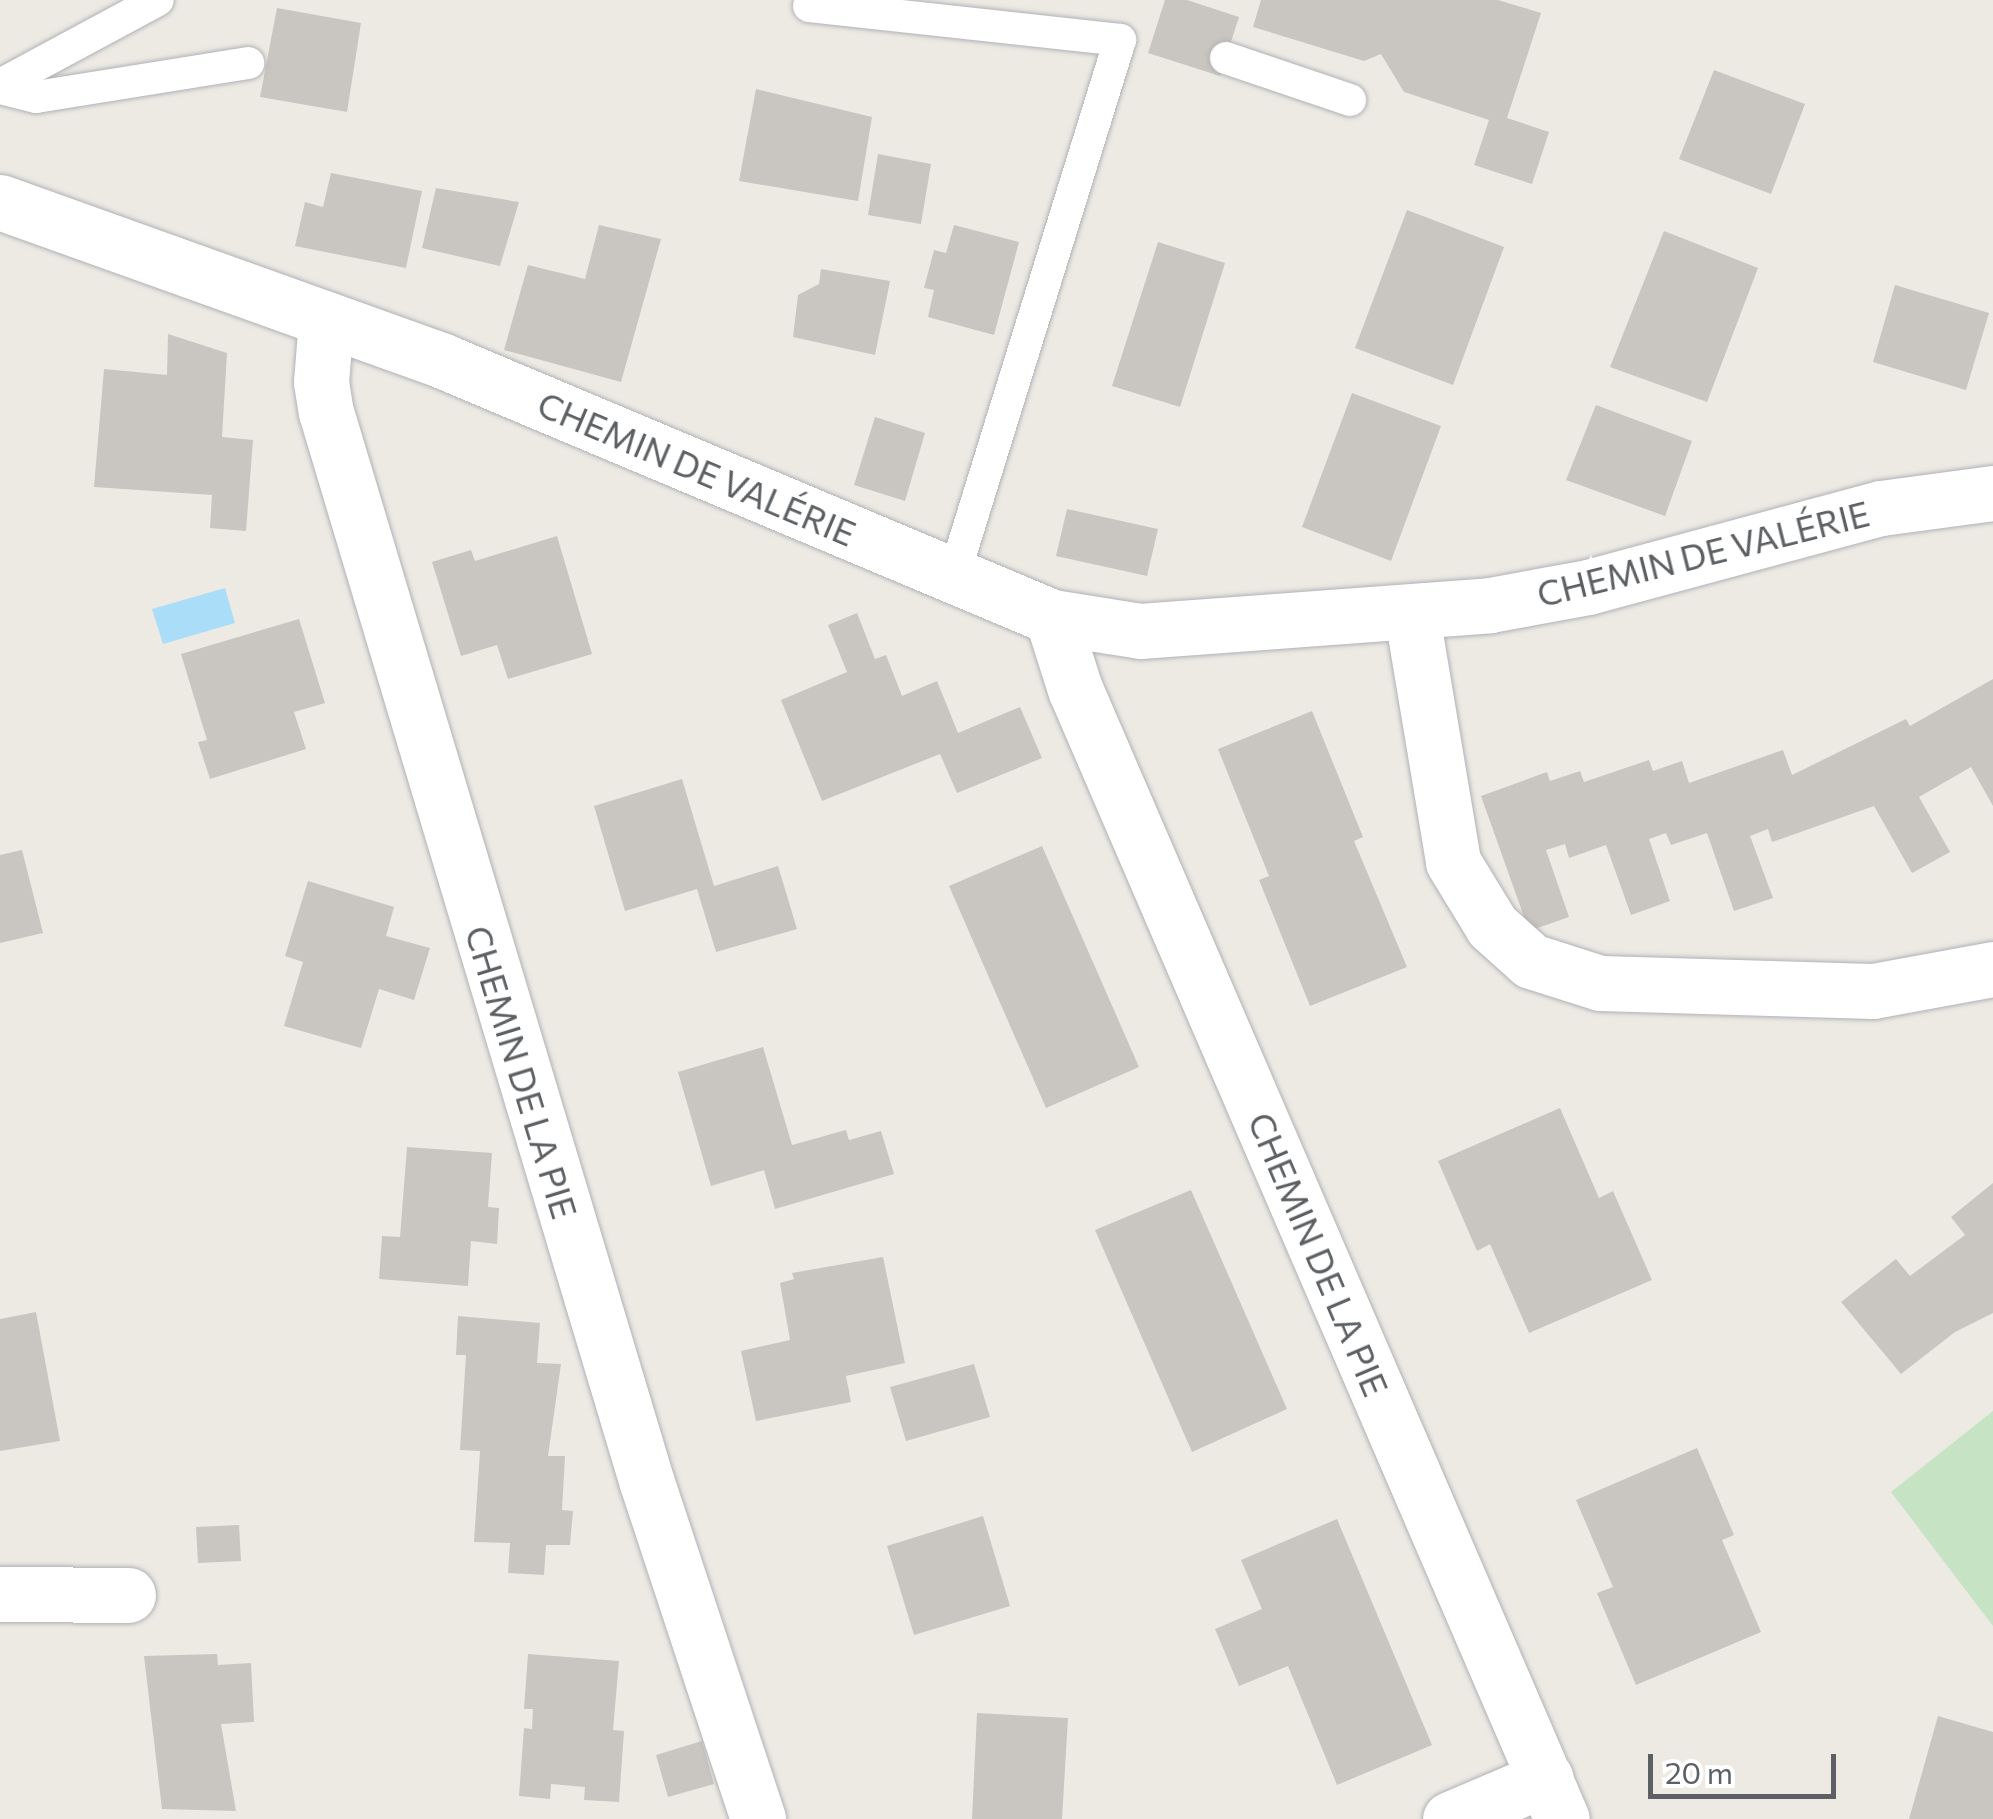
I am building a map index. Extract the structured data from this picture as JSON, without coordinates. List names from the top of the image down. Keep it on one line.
{"streets":{"street":["CHEMIN DE VALÉRIE","CHEMIN DE LA PIE"]},"crossings":[["CHEMIN DE VALÉRIE","CHEMIN DE LA PIE"]],"scale_bar":"20 m"}
